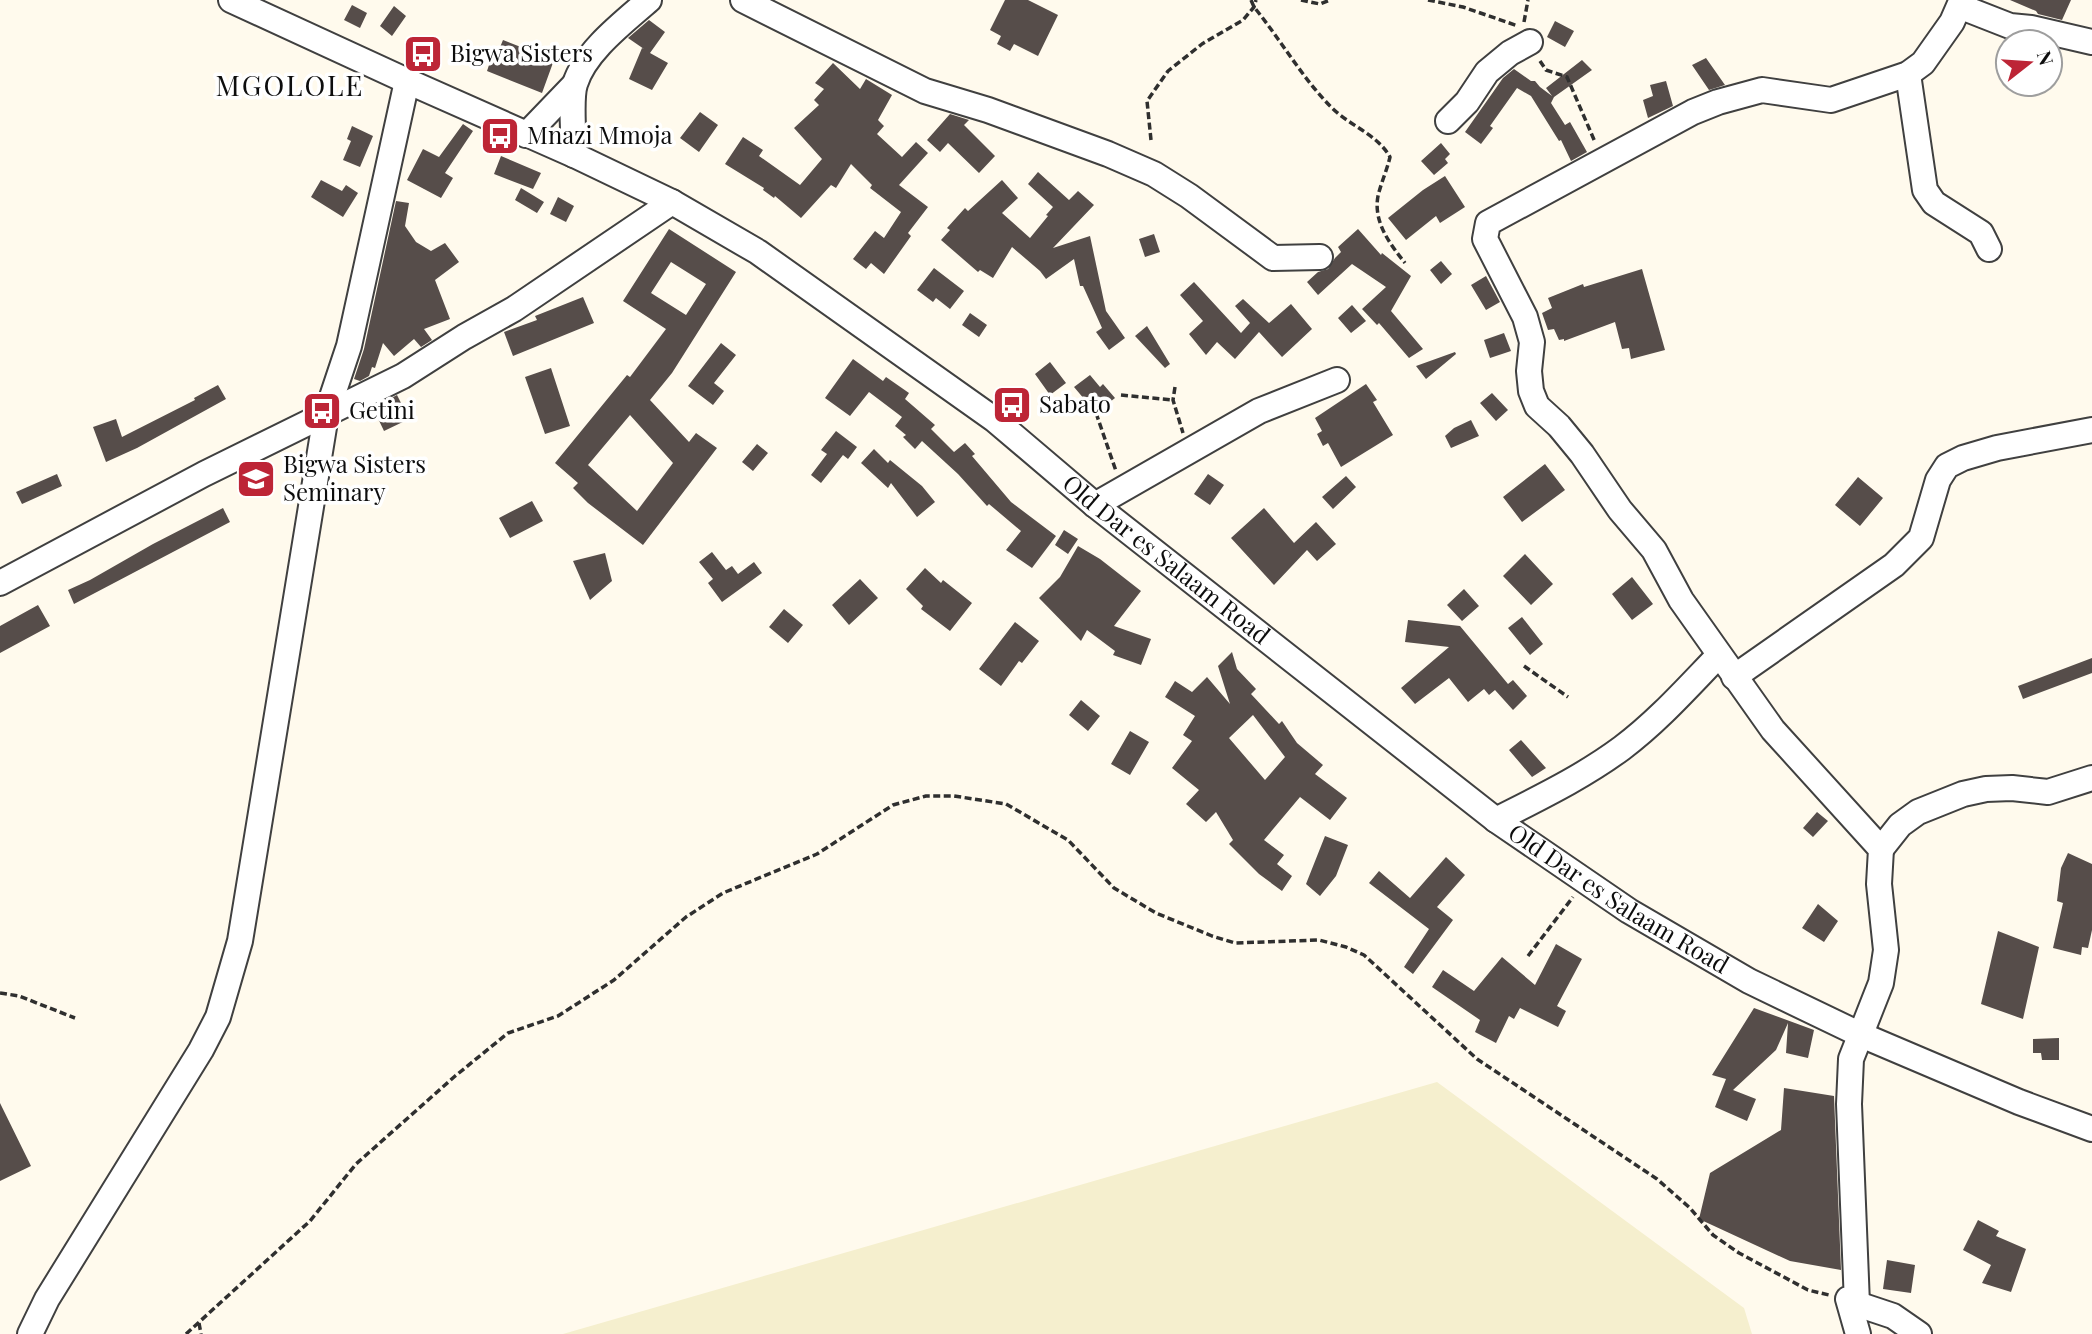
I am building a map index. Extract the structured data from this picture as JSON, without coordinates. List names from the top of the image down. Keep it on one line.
{"streets":{"street":["Old Dar es Salaam Road"]},"districts":["MGOLOLE"],"places":{"bus stop":["Bigwa Sisters","Mnazi Mmoja","Sabato","Getini"],"school or university":["Bigwa Sisters Seminary"]},"north":"right"}
